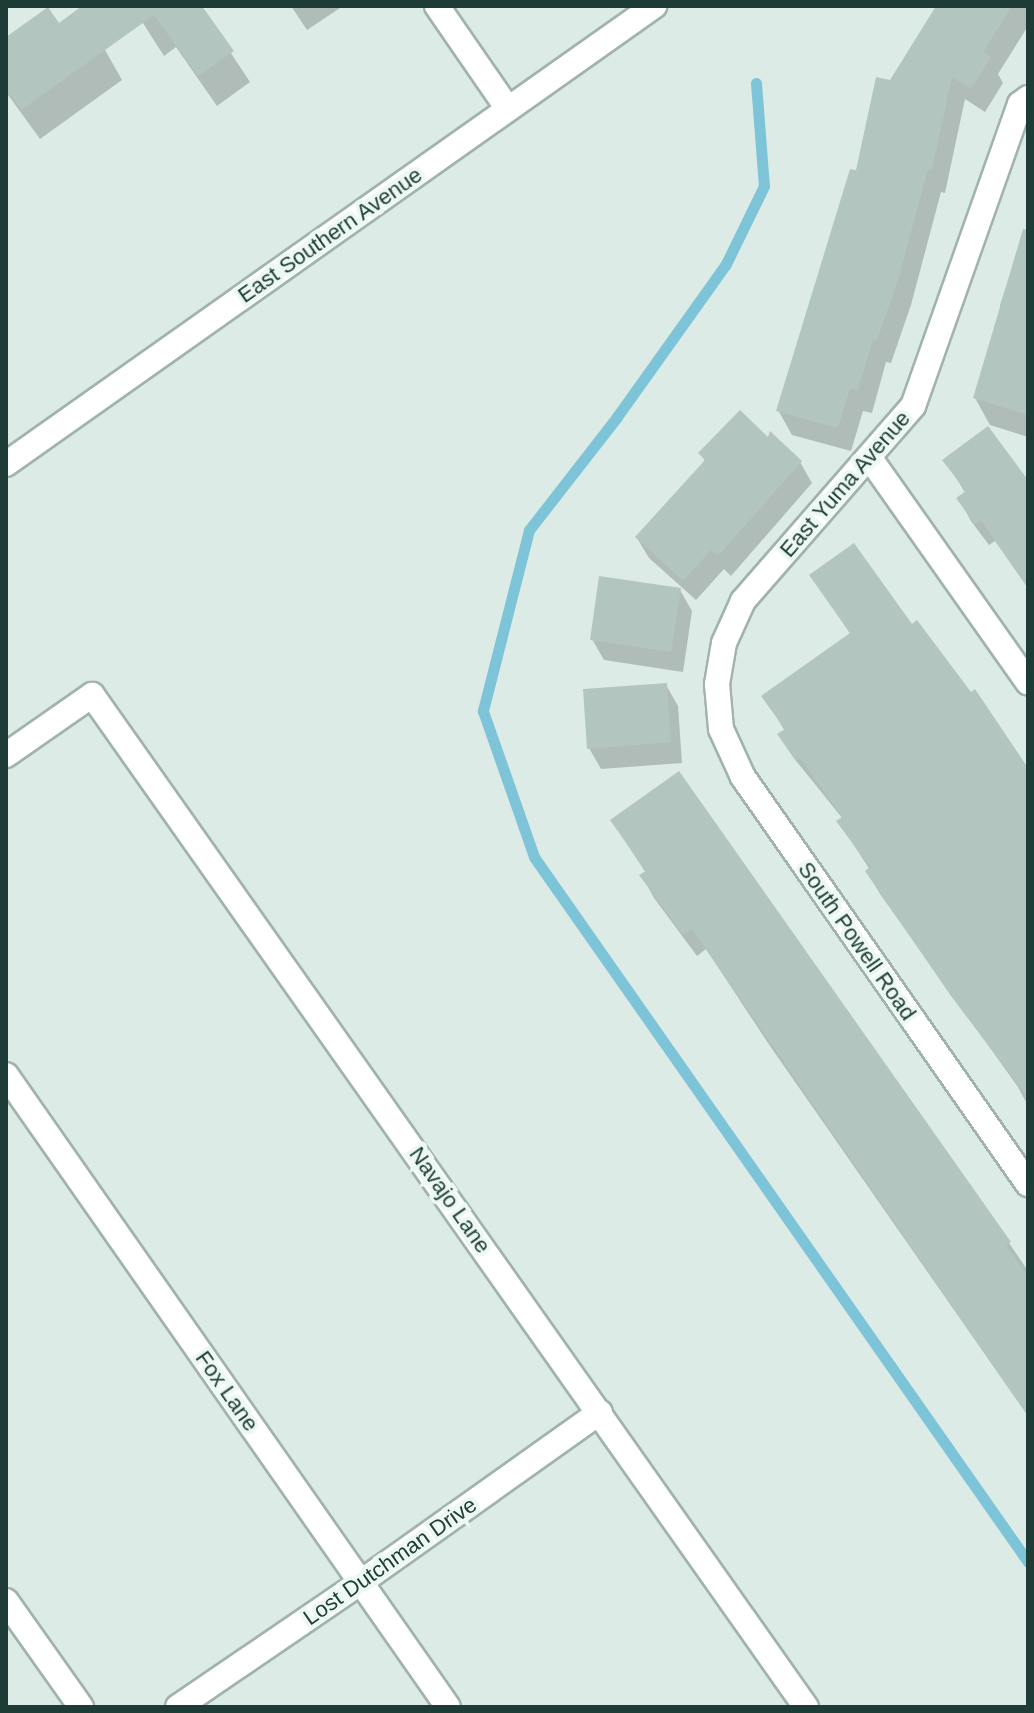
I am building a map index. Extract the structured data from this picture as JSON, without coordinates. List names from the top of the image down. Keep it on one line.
{"streets":{"street":["East Southern Avenue","East Yuma Avenue","South Powell Road","Navajo Lane","Fox Lane","Lost Dutchman Drive"]},"crossings":[["East Yuma Avenue","South Powell Road"],["Navajo Lane","Lost Dutchman Drive"],["Fox Lane","Lost Dutchman Drive"]]}
